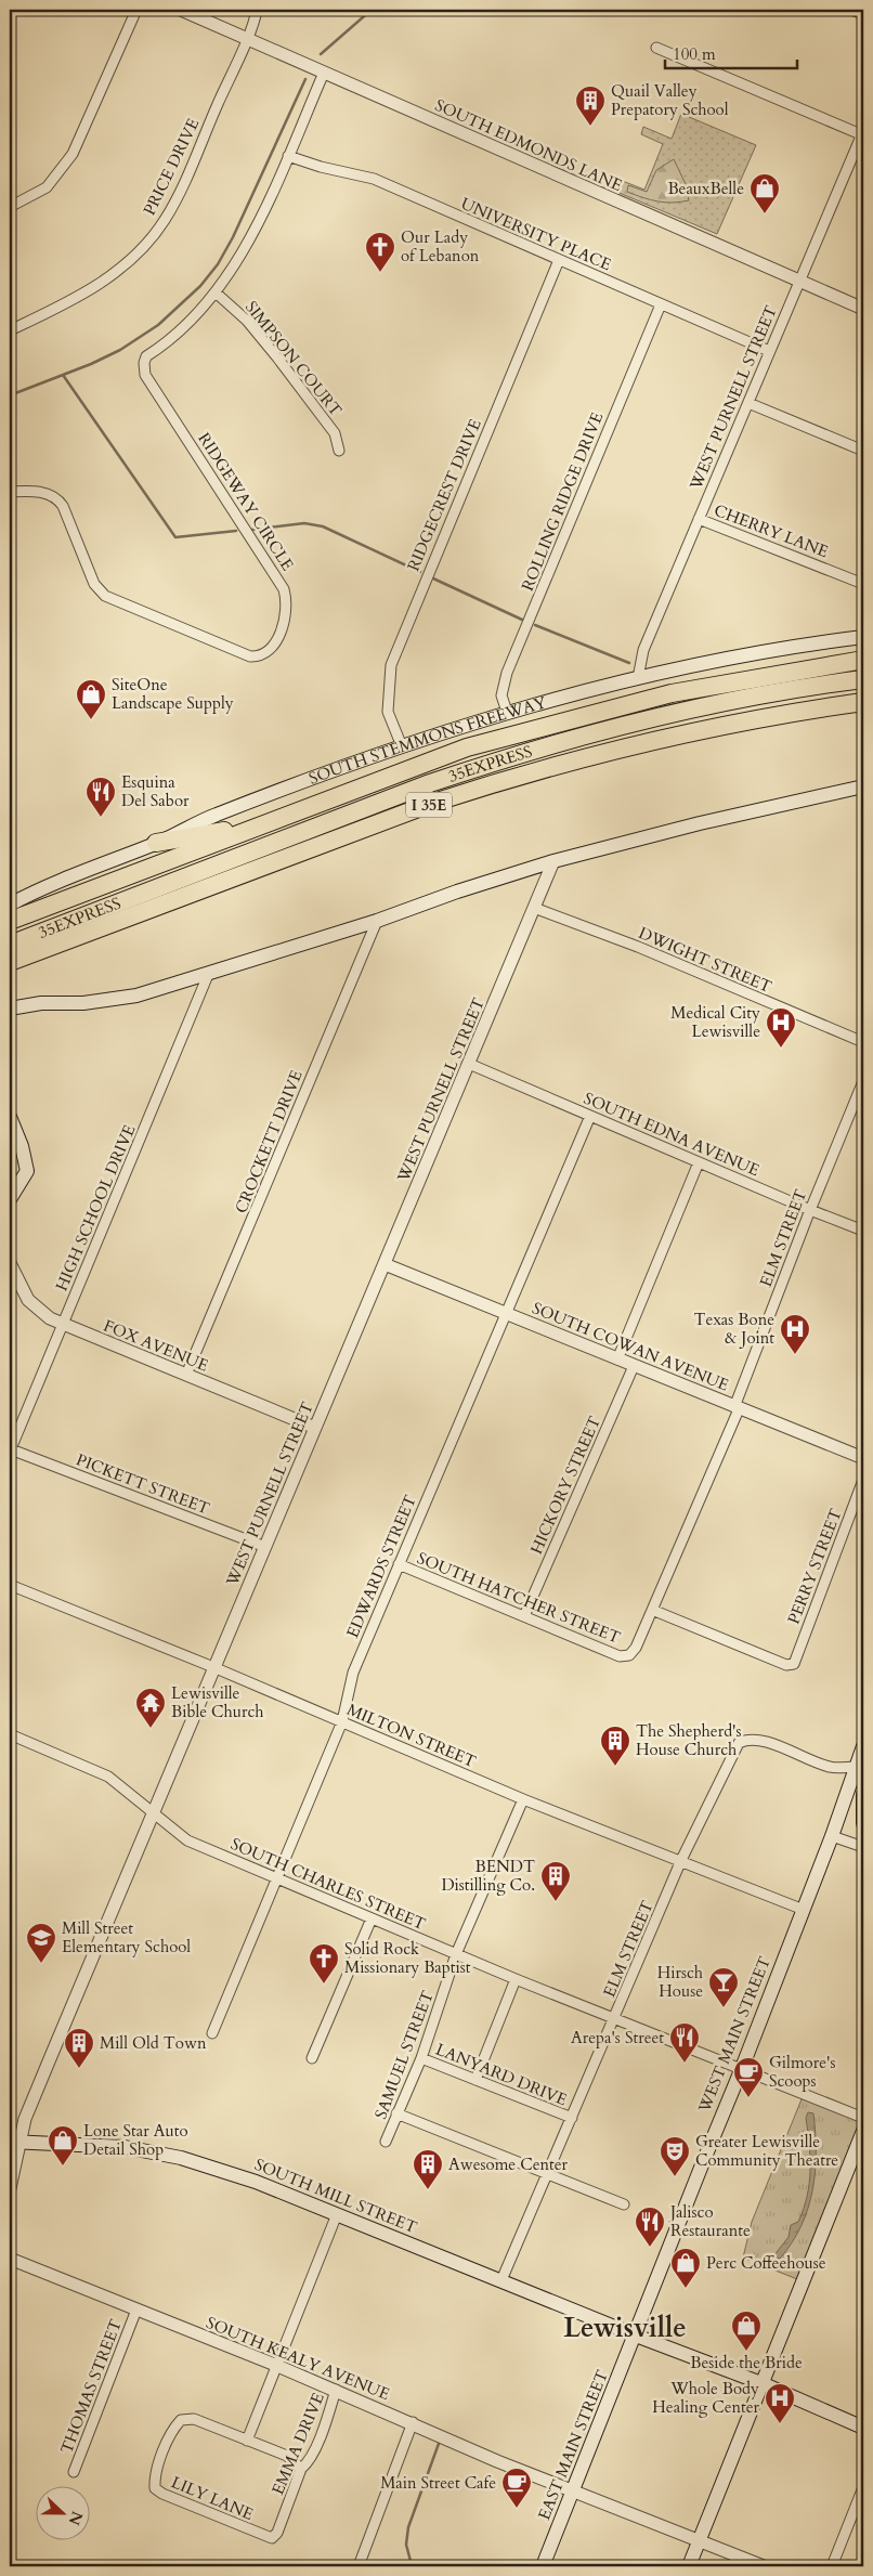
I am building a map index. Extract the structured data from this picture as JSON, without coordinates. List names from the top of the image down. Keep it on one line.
{"streets":{"highway":["SOUTH STEMMONS FREEWAY","35EXPRESS","I 35E"],"main road":["WEST MAIN STREET","SOUTH MILL STREET","EAST MAIN STREET"],"street":["SOUTH EDMONDS LANE","PRICE DRIVE","UNIVERSITY PLACE","SIMPSON COURT","WEST PURNELL STREET","RIDGECREST DRIVE","RIDGEWAY CIRCLE","ROLLING RIDGE DRIVE","CHERRY LANE","DWIGHT STREET","SOUTH EDNA AVENUE","CROCKETT DRIVE","HIGH SCHOOL DRIVE","ELM STREET","FOX AVENUE","SOUTH COWAN AVENUE","PICKETT STREET","HICKORY STREET","EDWARDS STREET","PERRY STREET","SOUTH HATCHER STREET","MILTON STREET","SOUTH CHARLES STREET","SAMUEL STREET","LANYARD DRIVE","SOUTH KEALY AVENUE","THOMAS STREET","EMMA DRIVE","LILY LANE"]},"crossings":[["SOUTH EDMONDS LANE","PRICE DRIVE"],["SOUTH EDMONDS LANE","WEST PURNELL STREET"],["UNIVERSITY PLACE","WEST PURNELL STREET"],["UNIVERSITY PLACE","RIDGECREST DRIVE"],["UNIVERSITY PLACE","ROLLING RIDGE DRIVE"],["SIMPSON COURT","RIDGEWAY CIRCLE"],["WEST PURNELL STREET","CHERRY LANE"],["WEST PURNELL STREET","SOUTH STEMMONS FREEWAY"],["WEST PURNELL STREET","DWIGHT STREET"],["WEST PURNELL STREET","SOUTH EDNA AVENUE"],["WEST PURNELL STREET","FOX AVENUE"],["WEST PURNELL STREET","SOUTH COWAN AVENUE"],["WEST PURNELL STREET","PICKETT STREET"],["WEST PURNELL STREET","MILTON STREET"],["WEST PURNELL STREET","SOUTH CHARLES STREET"],["WEST PURNELL STREET","SOUTH MILL STREET"],["RIDGECREST DRIVE","SOUTH STEMMONS FREEWAY"],["ROLLING RIDGE DRIVE","SOUTH STEMMONS FREEWAY"],["SOUTH EDNA AVENUE","ELM STREET"],["SOUTH EDNA AVENUE","EDWARDS STREET"],["CROCKETT DRIVE","FOX AVENUE"],["HIGH SCHOOL DRIVE","FOX AVENUE"],["HIGH SCHOOL DRIVE","PICKETT STREET"],["ELM STREET","SOUTH COWAN AVENUE"],["ELM STREET","PERRY STREET"],["ELM STREET","SOUTH HATCHER STREET"],["ELM STREET","MILTON STREET"],["ELM STREET","SOUTH CHARLES STREET"],["ELM STREET","WEST MAIN STREET"],["ELM STREET","LANYARD DRIVE"],["ELM STREET","SOUTH MILL STREET"],["SOUTH COWAN AVENUE","HICKORY STREET"],["SOUTH COWAN AVENUE","EDWARDS STREET"],["HICKORY STREET","SOUTH HATCHER STREET"],["EDWARDS STREET","SOUTH HATCHER STREET"],["EDWARDS STREET","MILTON STREET"],["EDWARDS STREET","SOUTH CHARLES STREET"],["MILTON STREET","WEST MAIN STREET"],["MILTON STREET","SAMUEL STREET"],["SOUTH CHARLES STREET","WEST MAIN STREET"],["SOUTH CHARLES STREET","SAMUEL STREET"],["WEST MAIN STREET","SOUTH MILL STREET"],["WEST MAIN STREET","EAST MAIN STREET"],["SAMUEL STREET","LANYARD DRIVE"],["SOUTH MILL STREET","EAST MAIN STREET"],["SOUTH KEALY AVENUE","THOMAS STREET"],["SOUTH KEALY AVENUE","EMMA DRIVE"],["SOUTH KEALY AVENUE","EAST MAIN STREET"],["EMMA DRIVE","LILY LANE"]],"districts":["Lewisville"],"places":{"building":["Quail Valley Prepatory School","The Shepherd's House Church","BENDT Distilling Co.","Mill Old Town","Awesome Center"],"shop":["BeauxBelle","SiteOne Landscape Supply","Lone Star Auto Detail Shop","Perc Coffeehouse","Beside the Bride"],"church":["Our Lady of Lebanon","Solid Rock Missionary Baptist"],"restaurant":["Esquina Del Sabor","Arepa's Street","Jalisco Restaurante"],"hospital":["Medical City Lewisville","Texas Bone & Joint","Whole Body Healing Center"],"temple":["Lewisville Bible Church"],"school or university":["Mill Street Elementary School"],"bar":["Hirsch House"],"cafe":["Gilmore's Scoops","Main Street Cafe"],"theatre":["Greater Lewisville Community Theatre"]},"scale_bar":"100 m","north":"right"}
